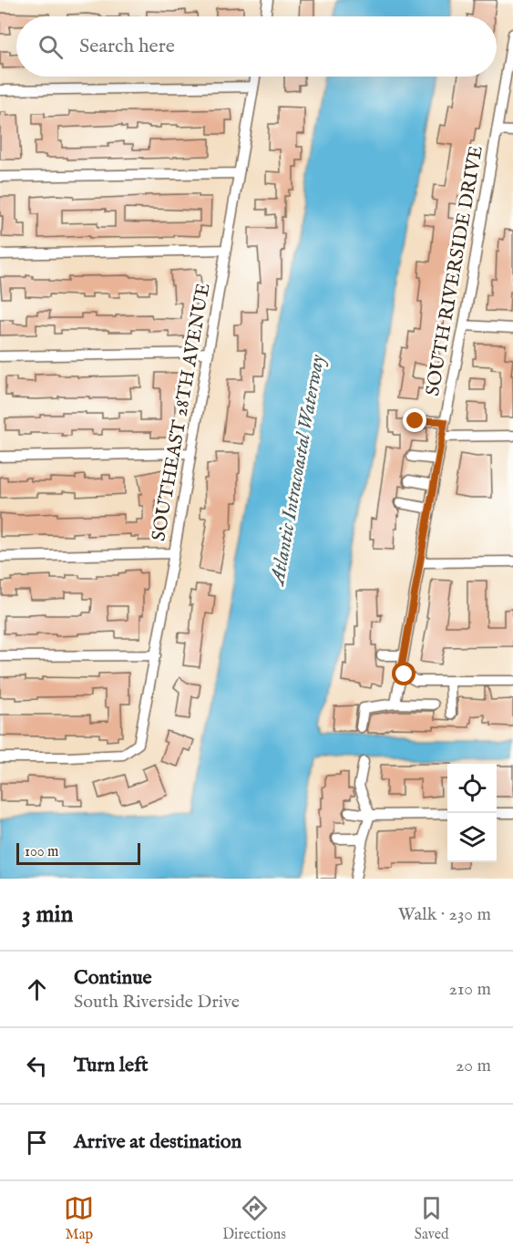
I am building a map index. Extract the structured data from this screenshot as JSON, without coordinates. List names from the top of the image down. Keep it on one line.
{"streets":{"street":["SOUTH RIVERSIDE DRIVE","SOUTHEAST 28TH AVENUE"]},"water":["Atlantic Intracoastal Waterway"],"scale_bar":"100 m","page":{"search":"Search here","scale":"100 m","heading":["3 min","Walk · 230 m"],"list":[["Continue","South Riverside Drive","210 m"],["Turn left","20 m"],"Arrive at destination"],"nav":["Map","Directions","Saved"]}}
